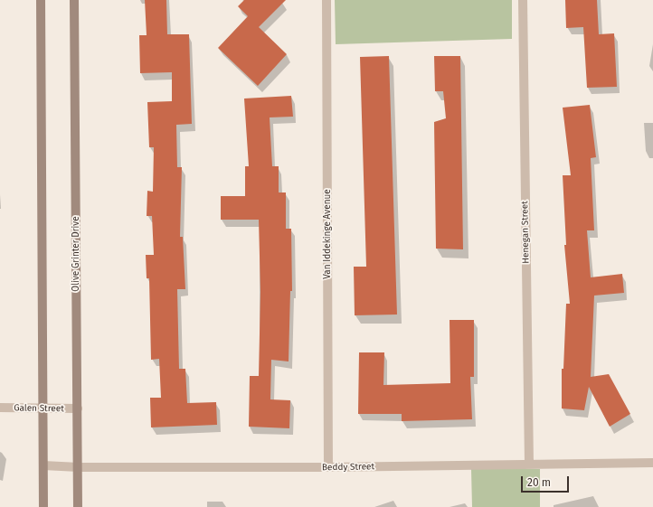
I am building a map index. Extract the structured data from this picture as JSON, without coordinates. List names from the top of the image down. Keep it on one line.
{"streets":{"street":["Henegan Street","Van Iddekinge Avenue","Olive Grinter Drive","Galen Street","Beddy Street"]},"crossings":[["Henegan Street","Beddy Street"],["Van Iddekinge Avenue","Beddy Street"],["Olive Grinter Drive","Galen Street"],["Olive Grinter Drive","Beddy Street"]],"scale_bar":"20 m"}
